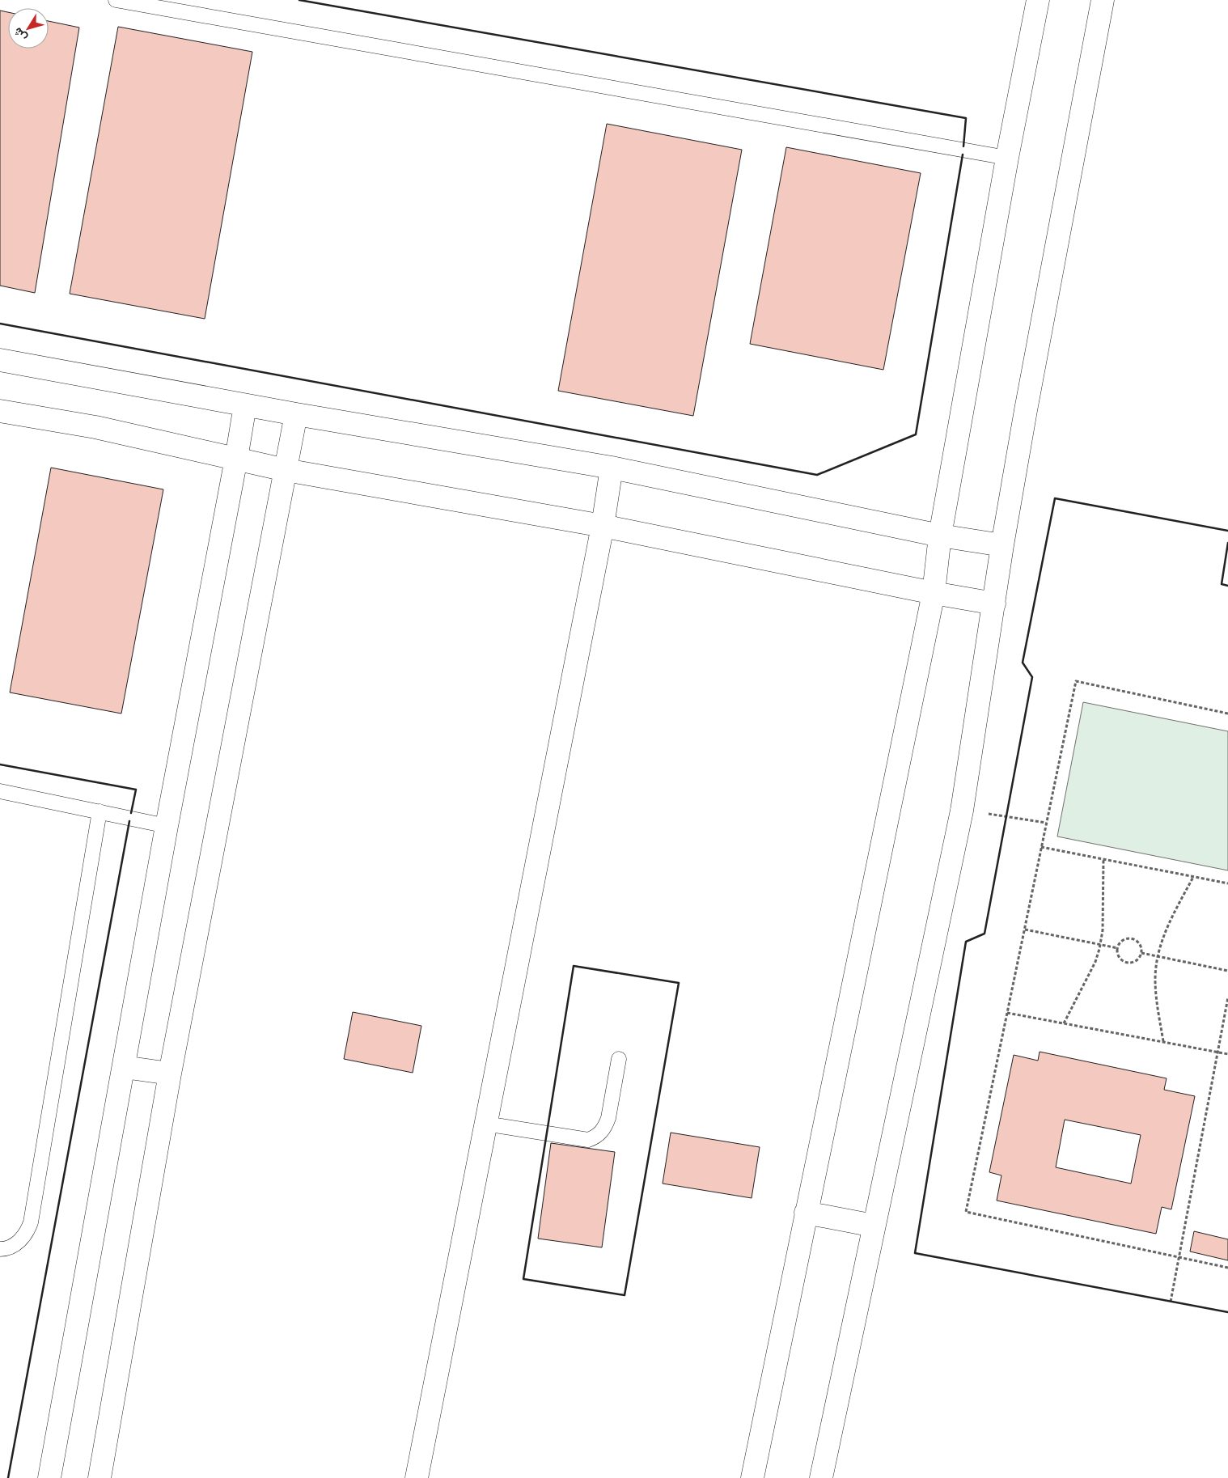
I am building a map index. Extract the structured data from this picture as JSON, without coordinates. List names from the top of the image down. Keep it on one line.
{"north":"bottom left"}
